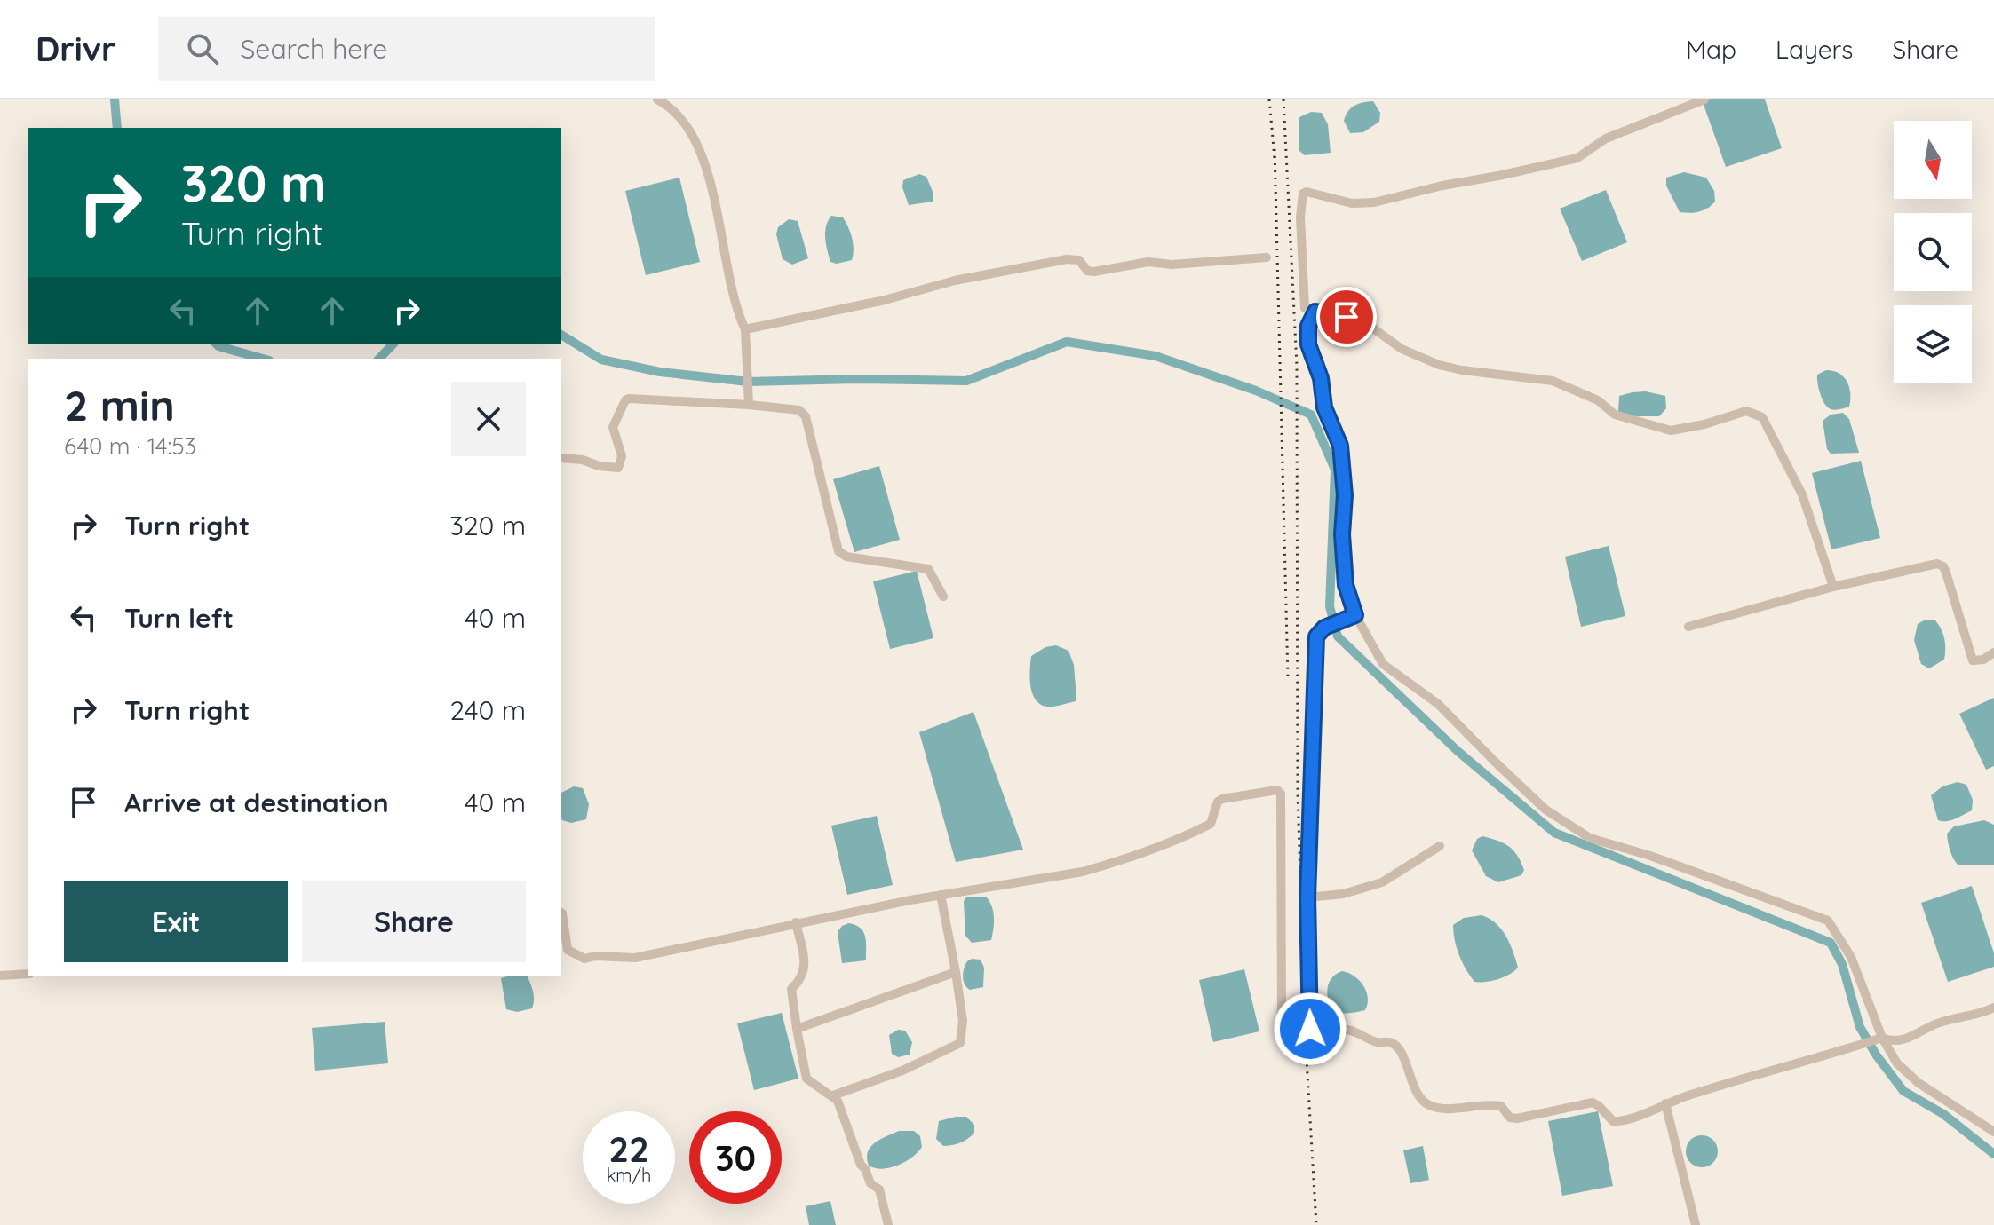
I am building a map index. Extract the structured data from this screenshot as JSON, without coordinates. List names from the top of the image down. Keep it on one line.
{"north":"bottom","page":{"header":"Drivr","search":"Search here","nav":["Map","Layers","Share"],"turn":["320 m","Turn right"],"heading":["2 min","640 m · 14:53"],"list":[{"name":"Turn right","value":"320 m"},{"name":"Turn left","value":"40 m"},{"name":"Turn right","value":"240 m"},{"name":"Arrive at destination","value":"40 m"}],"buttons":["Exit","Share"],"speed":"22 km/h","limit":"30"}}
